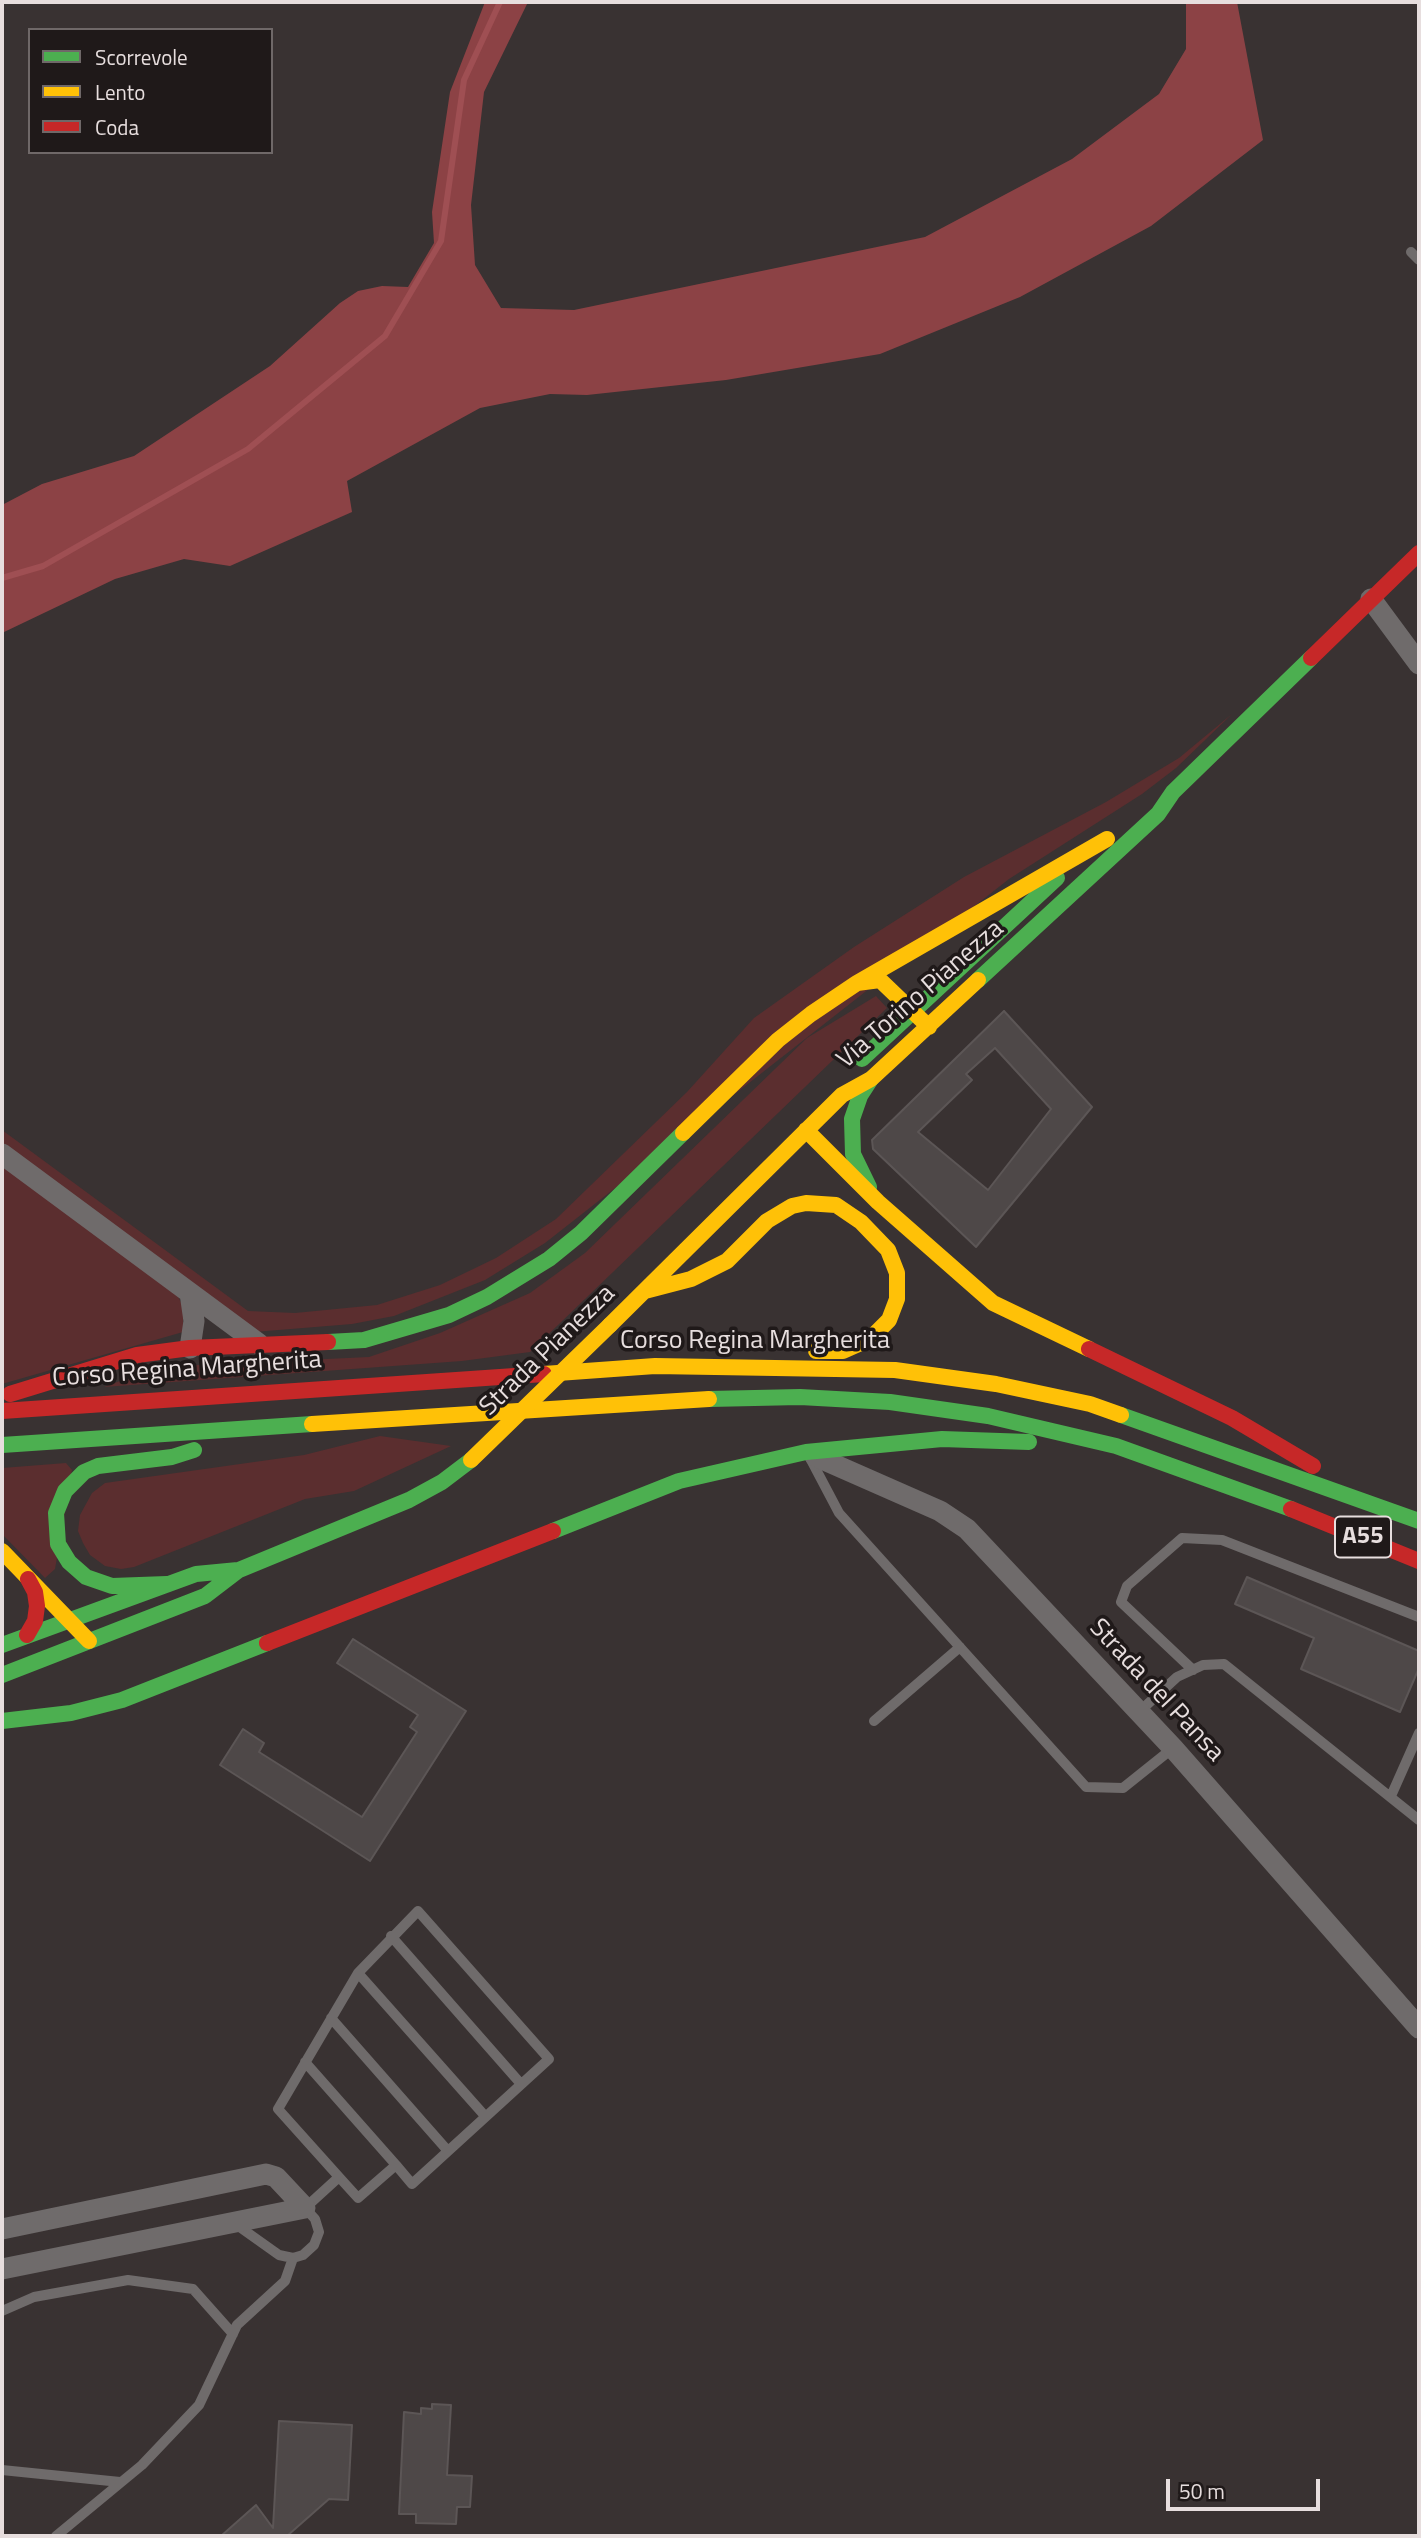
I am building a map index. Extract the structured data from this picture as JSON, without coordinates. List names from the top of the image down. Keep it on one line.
{"streets":{"main road":["Via Torino Pianezza","Corso Regina Margherita","Strada Pianezza","A55"],"street":["Strada del Pansa"]},"crossings":[["Via Torino Pianezza","Strada Pianezza"],["Corso Regina Margherita","A55"]],"legend":["Scorrevole","Lento","Coda"],"scale_bar":"50 m"}
